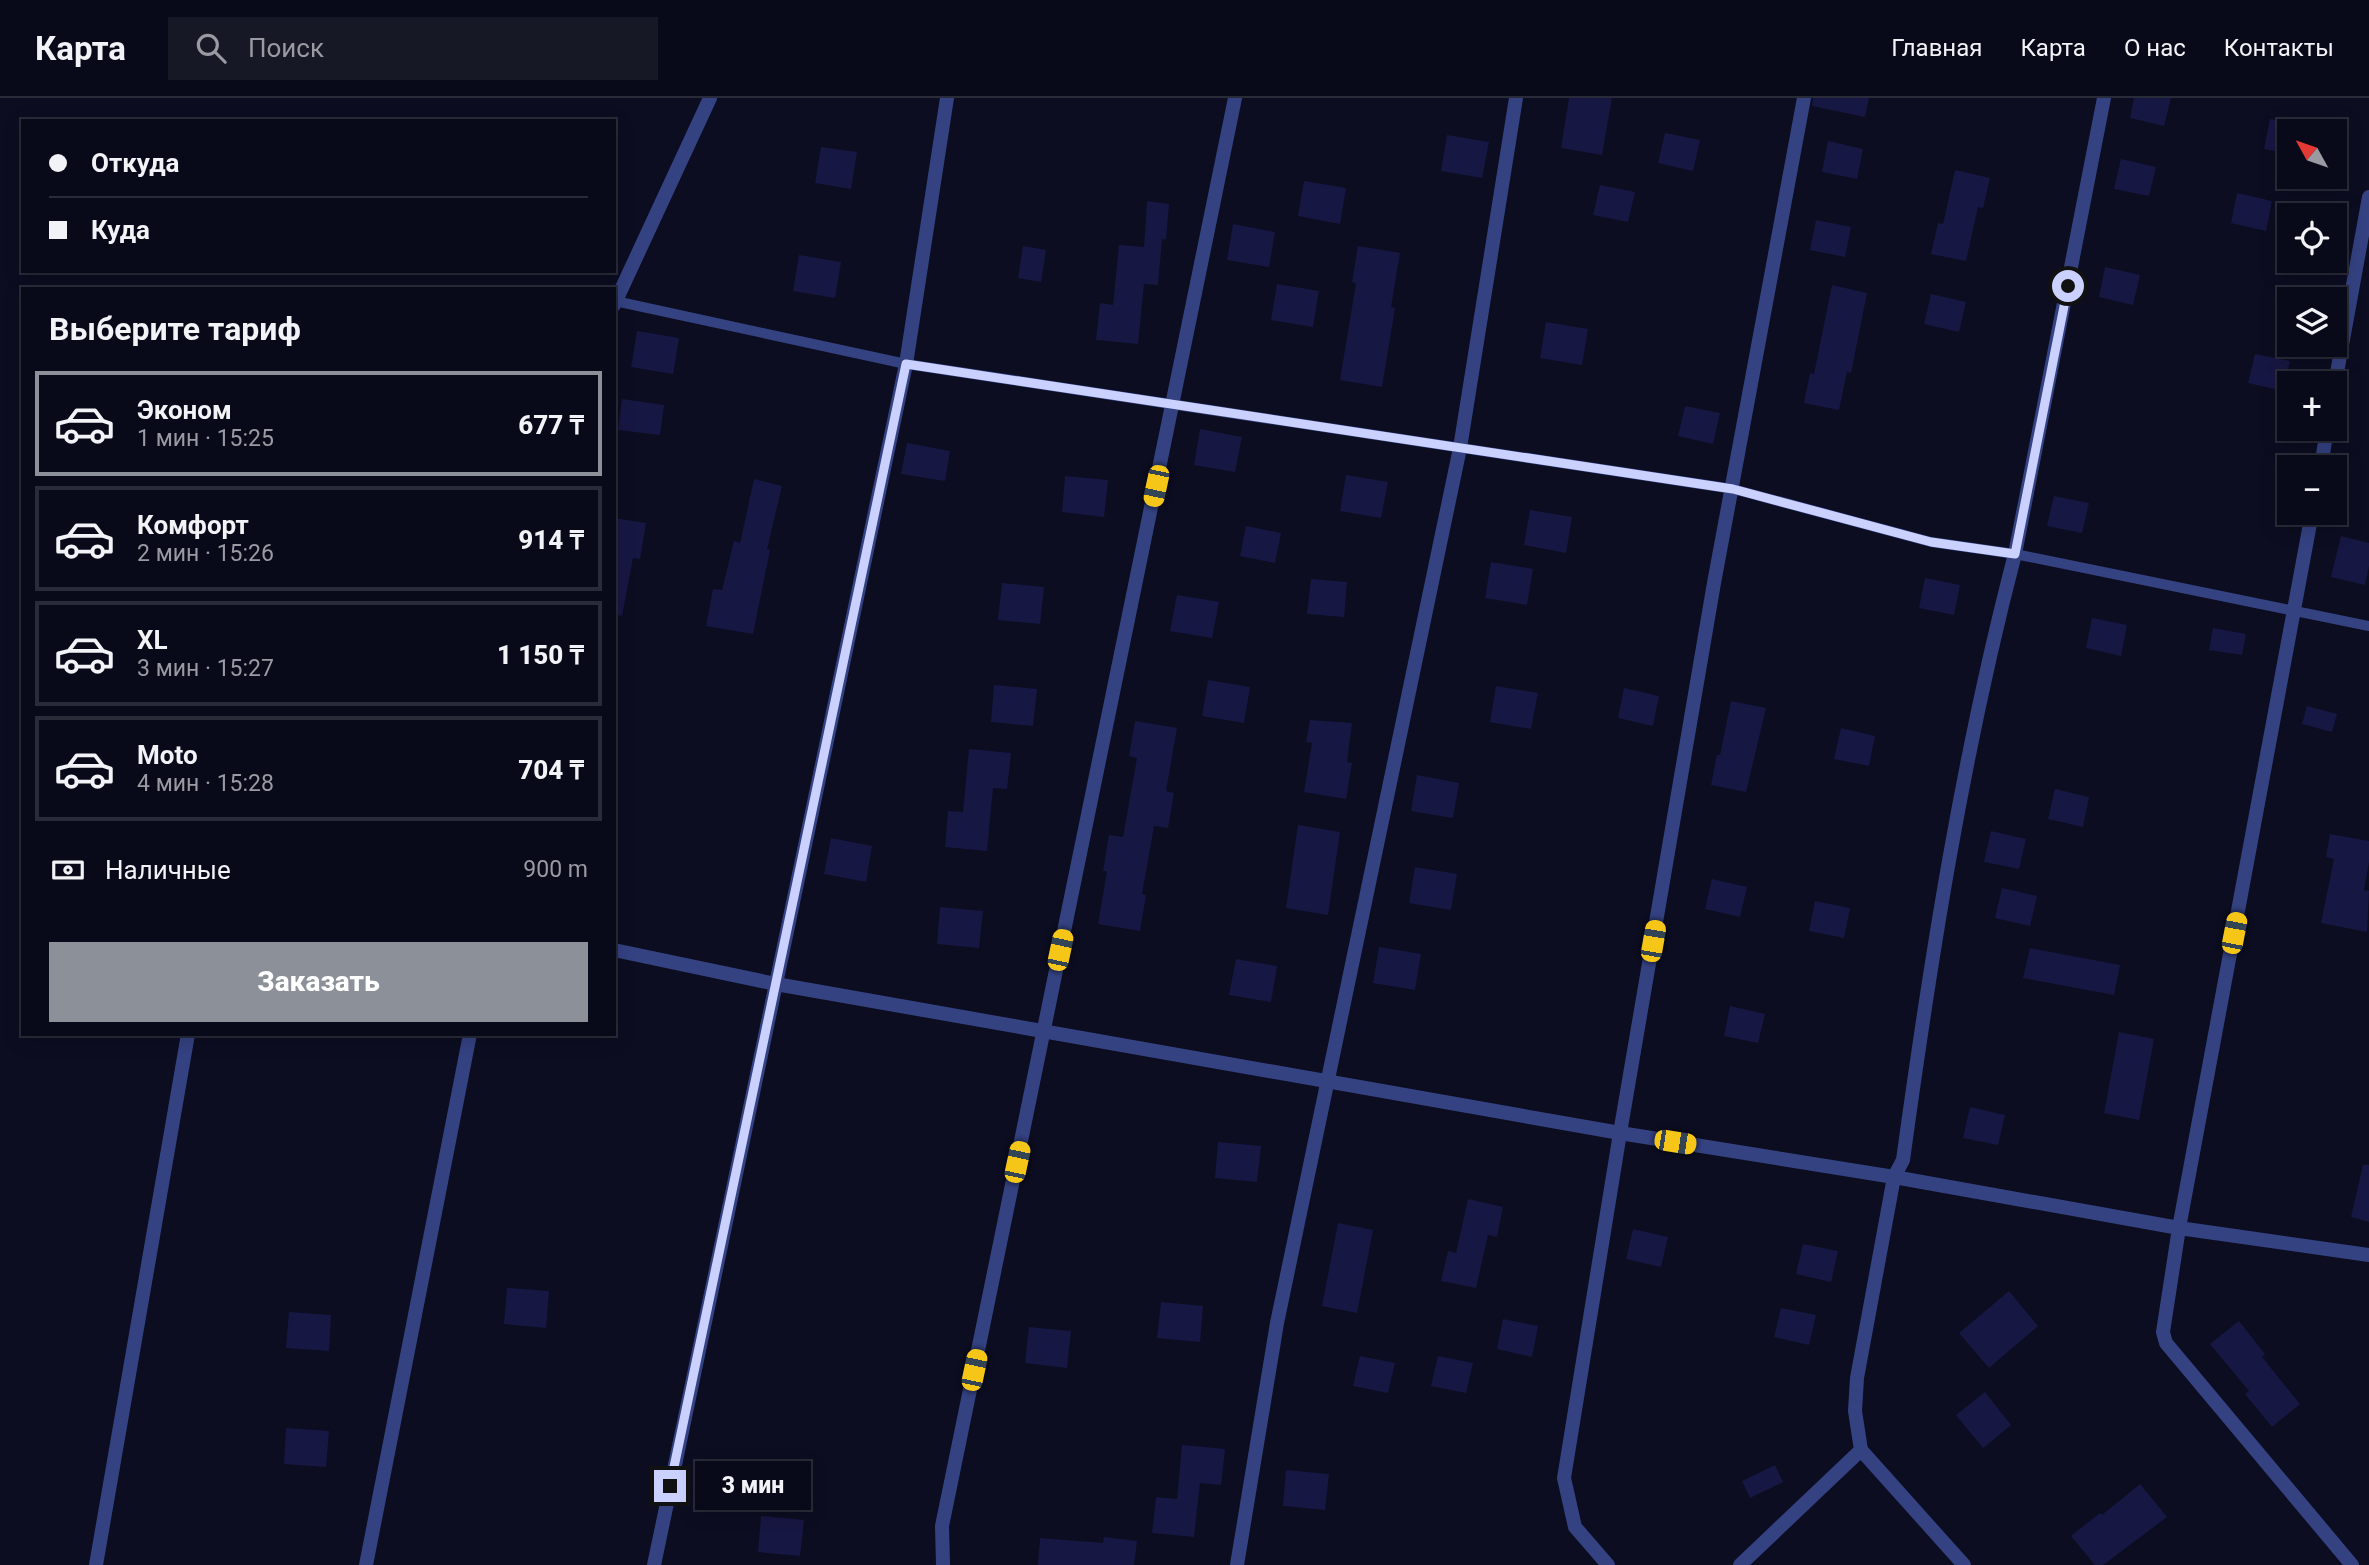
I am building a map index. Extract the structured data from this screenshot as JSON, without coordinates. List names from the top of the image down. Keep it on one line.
{"north":"top left","page":{"header":"Карта","search":"Поиск","nav":["Главная","Карта","О нас","Контакты"],"map_buttons":["+","−"],"banner":["Откуда","Куда"],"heading":"Выберите тариф","list":[{"name":"Эконом","note":"1 мин · 15:25","value":"677 ₸"},{"name":"Комфорт","note":"2 мин · 15:26","value":"914 ₸"},{"name":"XL","note":"3 мин · 15:27","value":"1 150 ₸"},{"name":"Moto","note":"4 мин · 15:28","value":"704 ₸"}],"pay":["Наличные","900 m"],"buttons":"Заказать","bubble":"3 мин"}}
